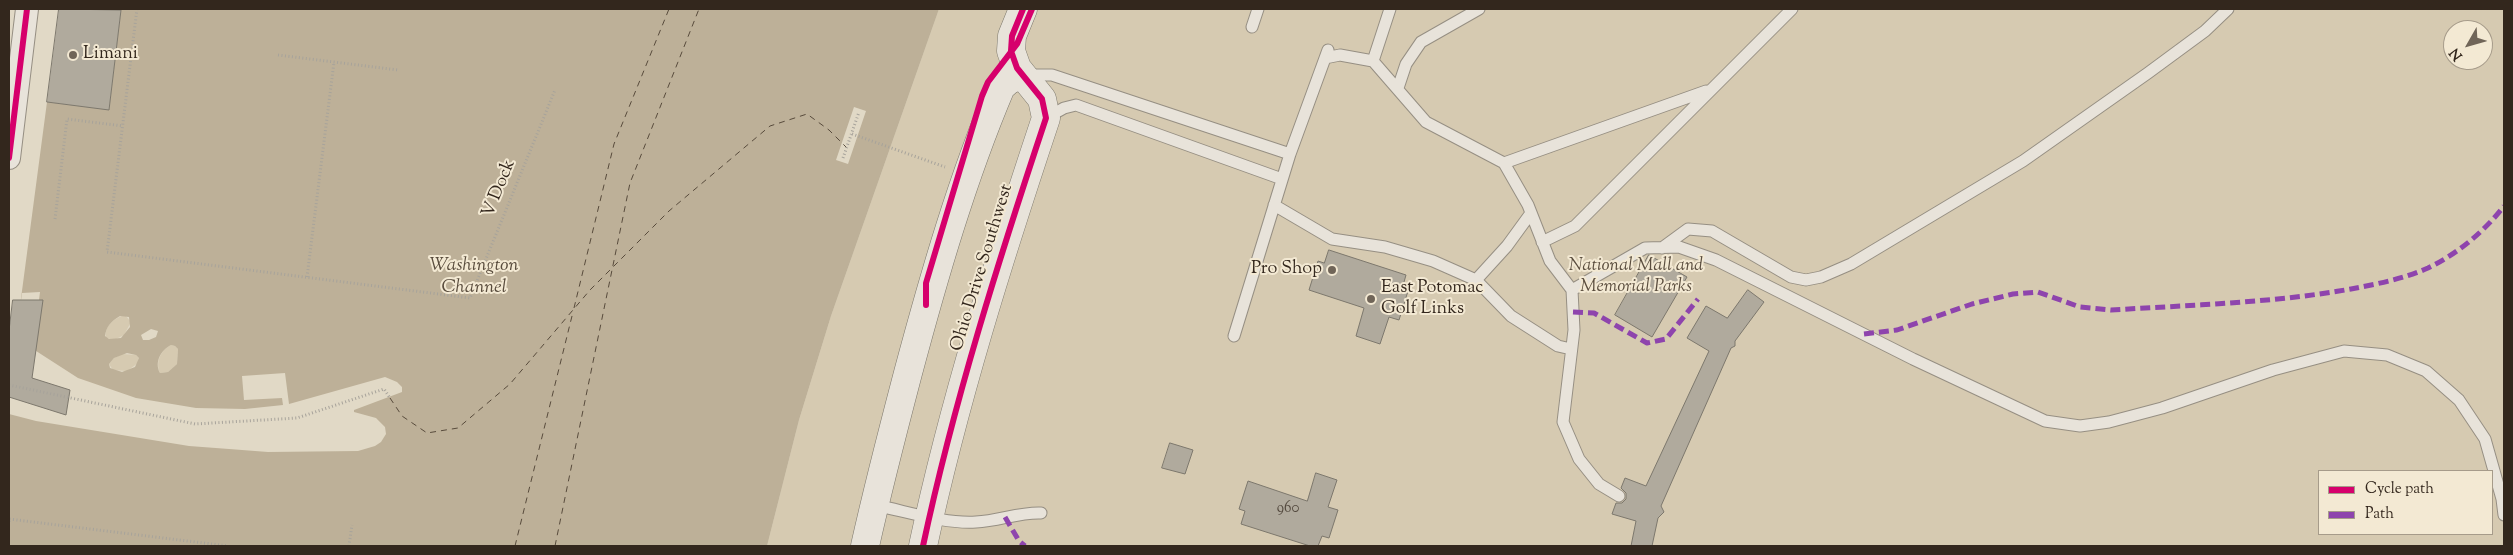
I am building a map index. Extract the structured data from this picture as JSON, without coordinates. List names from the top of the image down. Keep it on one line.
{"streets":{"street":["Ohio Drive Southwest"],"path":["V Dock"]},"water":["Washington Channel"],"parks":["National Mall and Memorial Parks"],"places":["Limani","Pro Shop","East Potomac Golf Links"],"house_numbers":["960"],"legend":["Cycle path","Path"],"north":"bottom left"}
